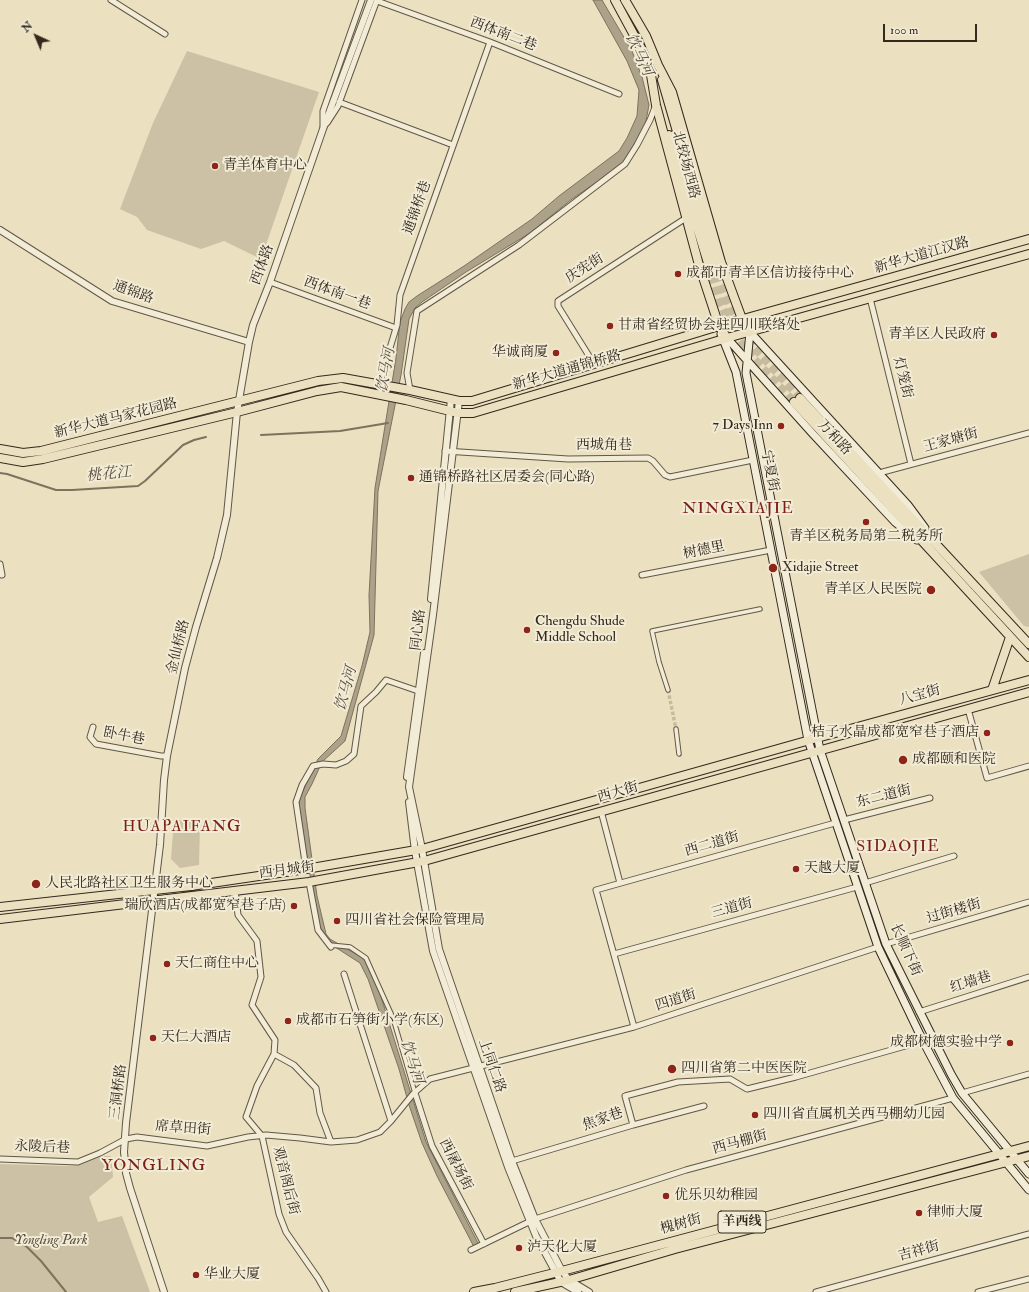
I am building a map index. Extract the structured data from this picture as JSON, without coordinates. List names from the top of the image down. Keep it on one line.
{"streets":{"main road":["北较场西路","新华大道江汉路","新华大道通锦桥路","新华大道马家花园路","万和路","宁夏街","八宝街","西大街","西月城街","长顺下街","羊西线","槐树街"],"street":["西体南二巷","通锦桥巷","西体路","庆宪街","通锦路","西体南一巷","灯笼街","王家塘街","西城角巷","树德里","同心路","金仙桥路","卧牛巷","东二道街","西二道街","三道街","过街楼街","红墙巷","四道街","上同仁路","三洞桥路","焦家巷","席草田街","西马棚街","永陵后巷","西屠场街","观音阁后街","吉祥街"]},"crossings":[["西体南二巷","通锦桥巷"],["西体南二巷","西体路"],["北较场西路","新华大道江汉路"],["北较场西路","庆宪街"],["北较场西路","新华大道通锦桥路"],["北较场西路","万和路"],["北较场西路","宁夏街"],["通锦桥巷","西体南一巷"],["通锦桥巷","新华大道通锦桥路"],["新华大道江汉路","新华大道通锦桥路"],["新华大道江汉路","灯笼街"],["新华大道江汉路","万和路"],["新华大道江汉路","宁夏街"],["西体路","通锦路"],["西体路","西体南一巷"],["西体路","新华大道通锦桥路"],["西体路","新华大道马家花园路"],["西体路","金仙桥路"],["庆宪街","新华大道通锦桥路"],["新华大道通锦桥路","新华大道马家花园路"],["新华大道通锦桥路","万和路"],["新华大道通锦桥路","宁夏街"],["新华大道通锦桥路","同心路"],["新华大道通锦桥路","金仙桥路"],["灯笼街","王家塘街"],["新华大道马家花园路","金仙桥路"],["万和路","王家塘街"],["万和路","宁夏街"],["西城角巷","宁夏街"],["西城角巷","同心路"],["宁夏街","树德里"],["宁夏街","八宝街"],["宁夏街","西大街"],["宁夏街","长顺下街"],["同心路","西大街"],["同心路","西月城街"],["同心路","上同仁路"],["金仙桥路","卧牛巷"],["金仙桥路","西月城街"],["金仙桥路","三洞桥路"],["八宝街","西大街"],["八宝街","长顺下街"],["西大街","西月城街"],["西大街","长顺下街"],["西大街","上同仁路"],["东二道街","长顺下街"],["西二道街","三道街"],["西二道街","长顺下街"],["西月城街","上同仁路"],["西月城街","三洞桥路"],["三道街","长顺下街"],["过街楼街","长顺下街"],["长顺下街","红墙巷"],["长顺下街","四道街"],["长顺下街","焦家巷"],["长顺下街","西马棚街"],["长顺下街","槐树街"],["四道街","上同仁路"],["四道街","席草田街"],["四道街","西屠场街"],["上同仁路","焦家巷"],["上同仁路","西马棚街"],["上同仁路","槐树街"],["三洞桥路","席草田街"],["三洞桥路","永陵后巷"],["席草田街","永陵后巷"],["席草田街","观音阁后街"]],"districts":["NINGXIAJIE","HUAPAIFANG","SIDAOJIE","YONGLING"],"water":["饮马河","桃花江"],"parks":["Yongling Park"],"places":["青羊体育中心","成都市青羊区信访接待中心","甘肃省经贸协会驻四川联络处","青羊区人民政府","华诚商厦","7 Days Inn","通锦桥路社区居委会(同心路)","青羊区税务局第二税务所","Xidajie Street","青羊区人民医院","Chengdu Shude Middle School","桔子水晶成都宽窄巷子酒店","成都颐和医院","天越大厦","人民北路社区卫生服务中心","瑞欣酒店(成都宽窄巷子店)","四川省社会保险管理局","天仁商住中心","成都市石笋街小学(东区)","天仁大酒店","成都树德实验中学","四川省第二中医医院","四川省直属机关西马棚幼儿园","优乐贝幼稚园","律师大厦","泸天化大厦","华业大厦"],"scale_bar":"100 m","north":"top left"}
